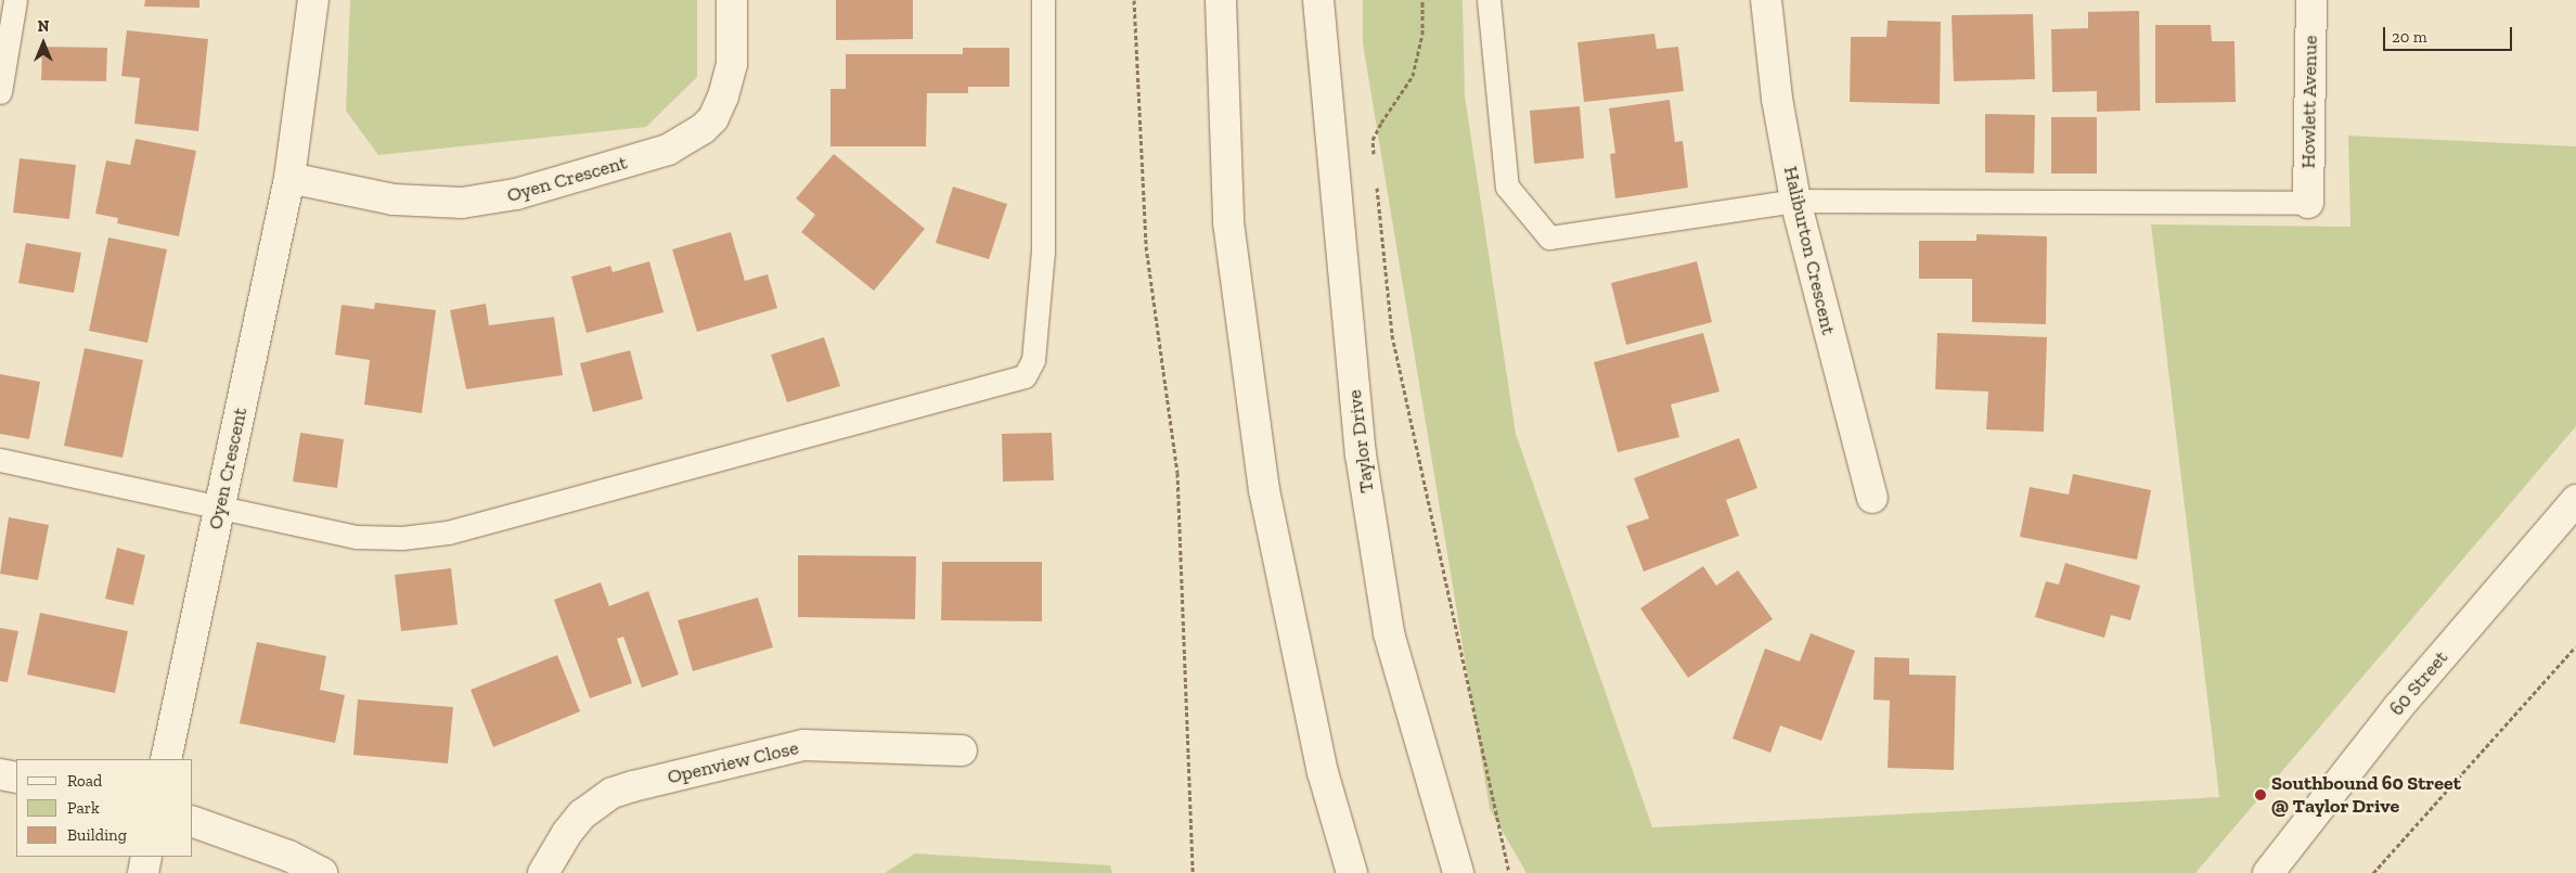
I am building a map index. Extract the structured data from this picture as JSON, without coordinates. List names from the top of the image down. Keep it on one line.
{"streets":{"street":["Howlett Avenue","Oyen Crescent","Haliburton Crescent","Taylor Drive","60 Street","Openview Close"]},"places":["Southbound 60 Street @ Taylor Drive"],"legend":["Road","Park","Building"],"scale_bar":"20 m","north":"top"}
